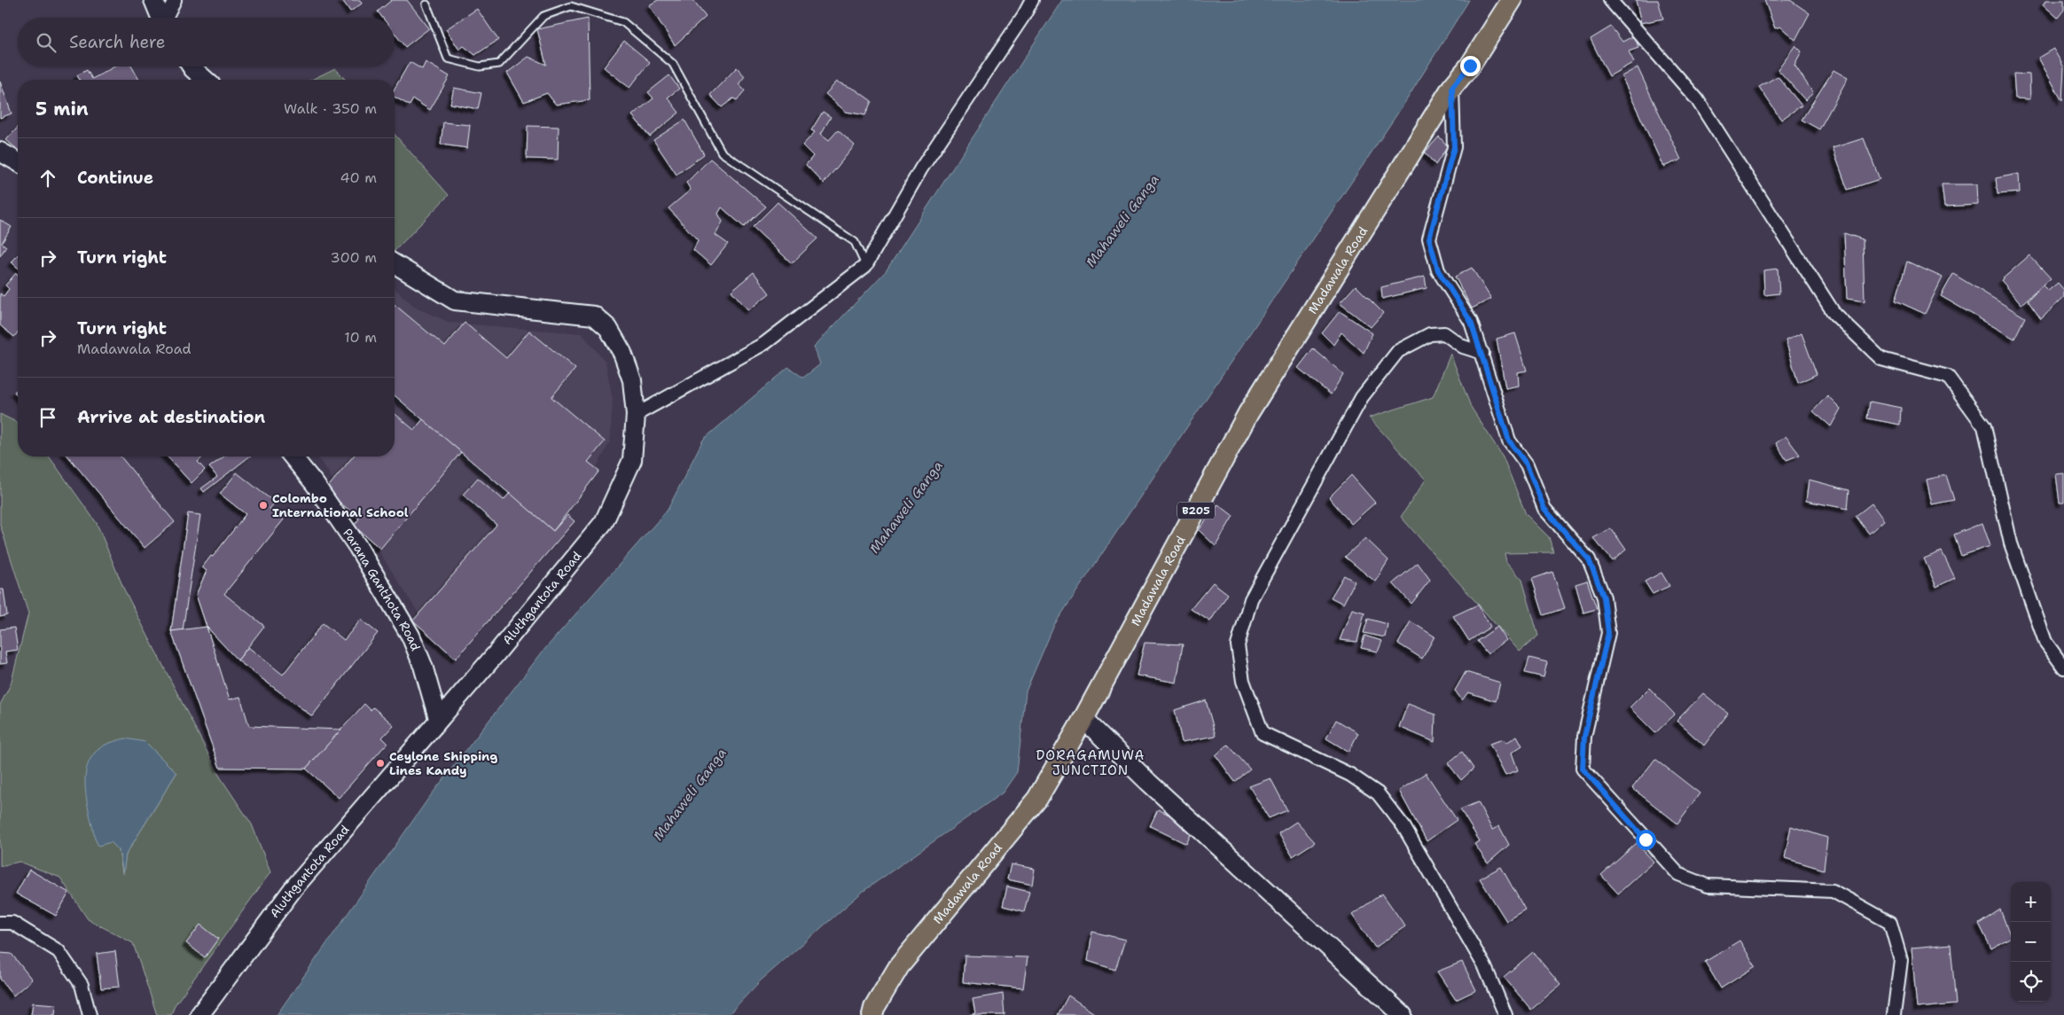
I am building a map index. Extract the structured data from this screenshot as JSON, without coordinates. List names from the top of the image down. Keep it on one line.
{"streets":{"main road":["Madawala Road","B205"],"street":["Parana Ganthota Road","Aluthgantota Road"]},"crossings":[["Parana Ganthota Road","Aluthgantota Road"]],"districts":["DORAGAMUWA JUNCTION"],"water":["Mahaweli Ganga"],"places":["Colombo International School","Ceylone Shipping Lines Kandy"],"page":{"search":"Search here","heading":["5 min","Walk · 350 m"],"list":[["Continue","40 m"],["Turn right","300 m"],["Turn right","Madawala Road","10 m"],"Arrive at destination"],"map_buttons":["+","−"]}}
